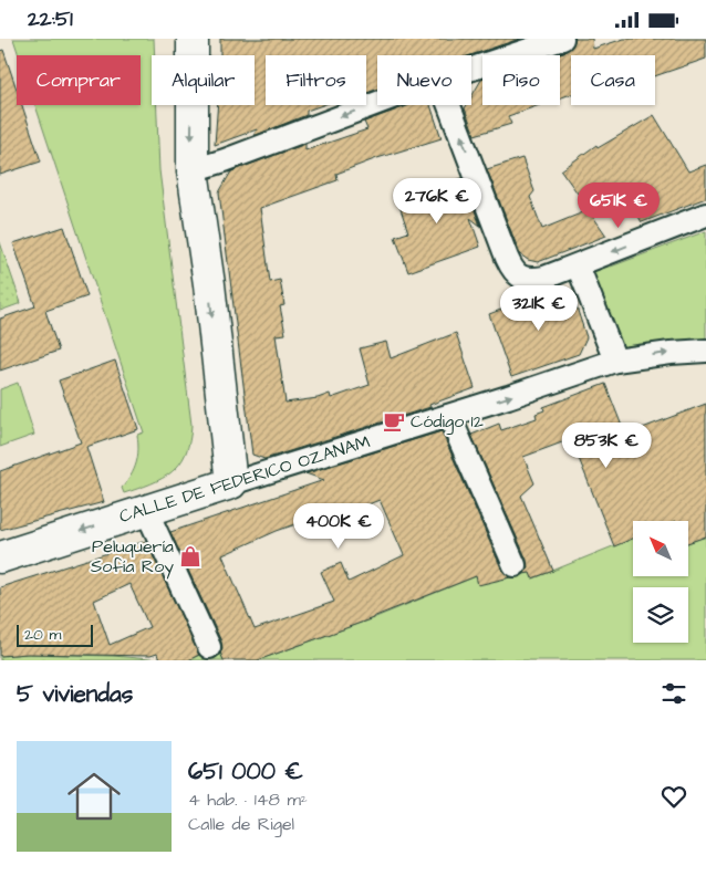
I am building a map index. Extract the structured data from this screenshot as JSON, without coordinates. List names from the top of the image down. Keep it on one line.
{"streets":{"street":["CALLE DE FEDERICO OZANAM"]},"places":{"cafe":["Código 12"],"shop":["Peluquería Sofía Roy"]},"scale_bar":"20 m","north":"top left","page":{"status":"22:51","chip":["Comprar","Alquilar","Filtros","Nuevo","Piso","Casa"],"price":["276K €","651K €","321K €","853K €","400K €"],"scale":"20 m","heading":"5 viviendas","list":[{"name":"651 000 €","note":"4 hab. · 148 m² · Calle de Rigel"}]}}
